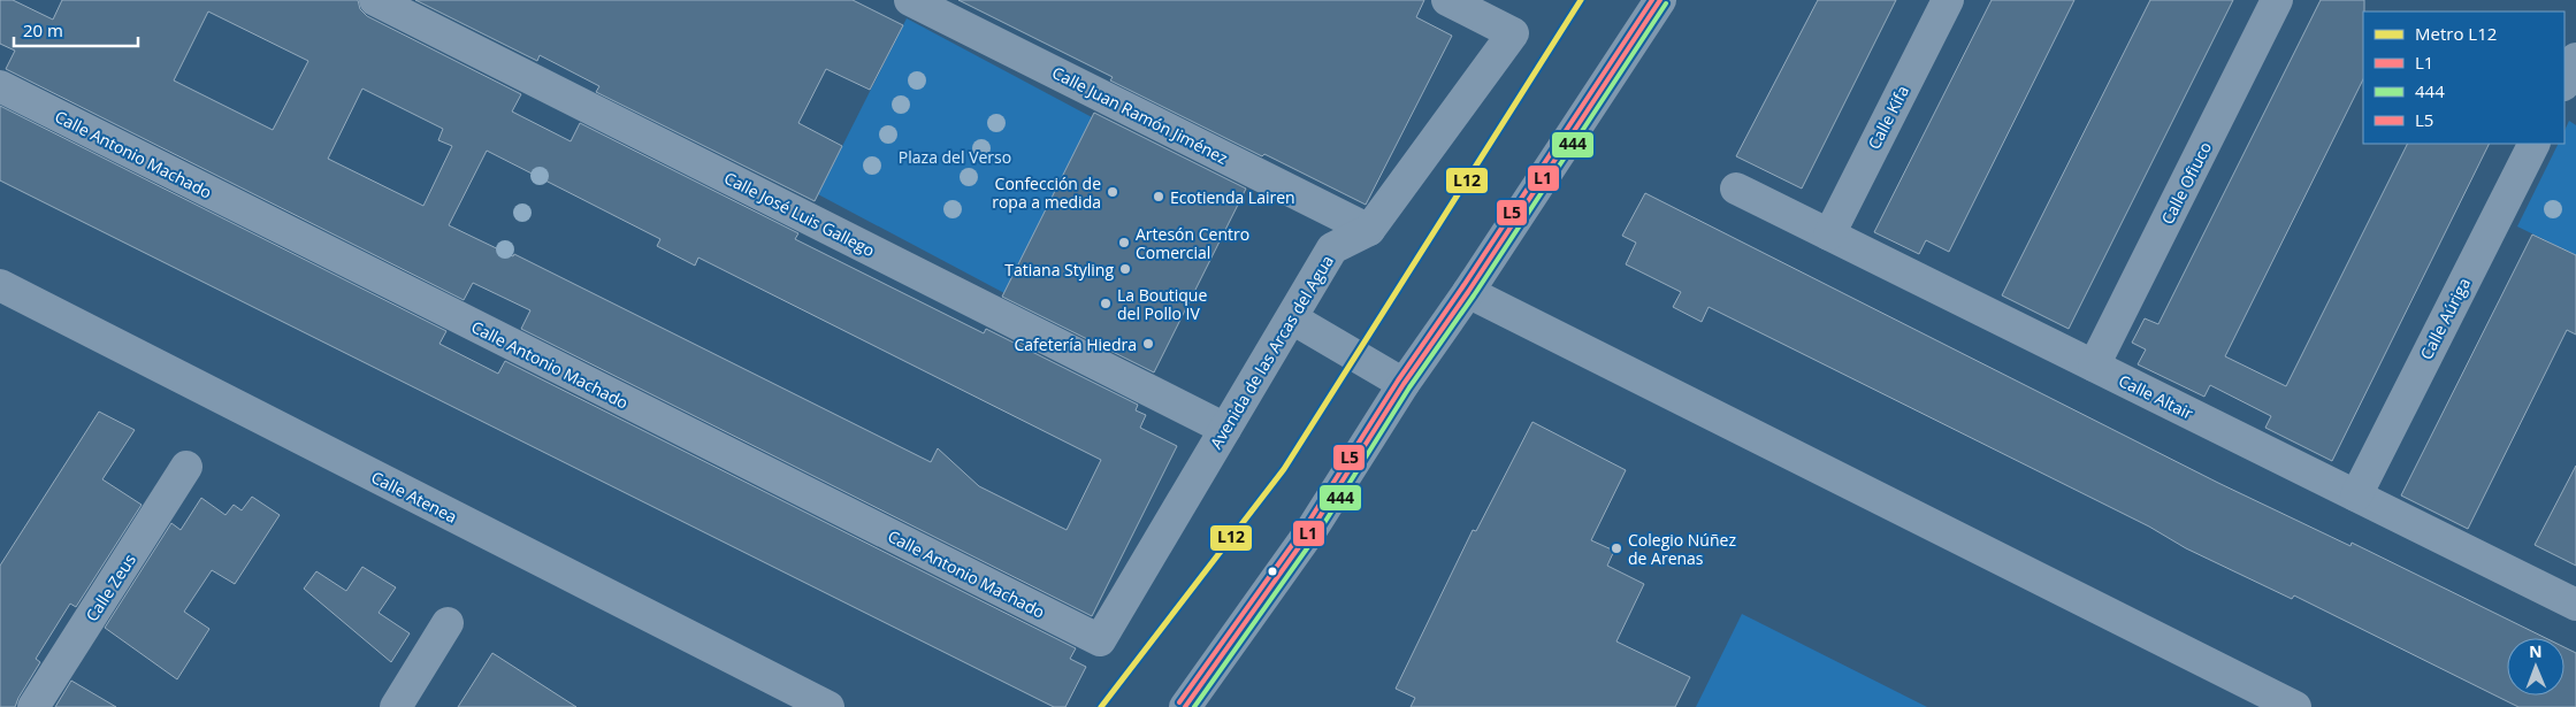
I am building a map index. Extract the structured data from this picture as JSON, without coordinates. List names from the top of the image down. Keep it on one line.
{"streets":{"street":["Calle Juan Ramón Jiménez","Calle Kifa","Calle Antonio Machado","Calle Ofiuco","Calle José Luis Gallego","Calle Aúriga","Avenida de las Arcas del Agua","Calle Altair","Calle Atenea","Calle Zeus"]},"crossings":[["Calle Juan Ramón Jiménez","Avenida de las Arcas del Agua"],["Calle Kifa","Calle Altair"],["Calle Antonio Machado","Avenida de las Arcas del Agua"],["Calle Ofiuco","Calle Altair"],["Calle José Luis Gallego","Avenida de las Arcas del Agua"],["Calle Aúriga","Calle Altair"]],"parks":["Plaza del Verso"],"places":["Confección de ropa a medida","Ecotienda Lairen","Artesón Centro Comercial","Tatiana Styling","La Boutique del Pollo IV","Cafetería Hiedra","Colegio Núñez de Arenas"],"lines":["metro line L12","transit line L1","transit line L5","transit line 444"],"legend":["Metro L12","L1","444","L5"],"scale_bar":"20 m","north":"top"}
